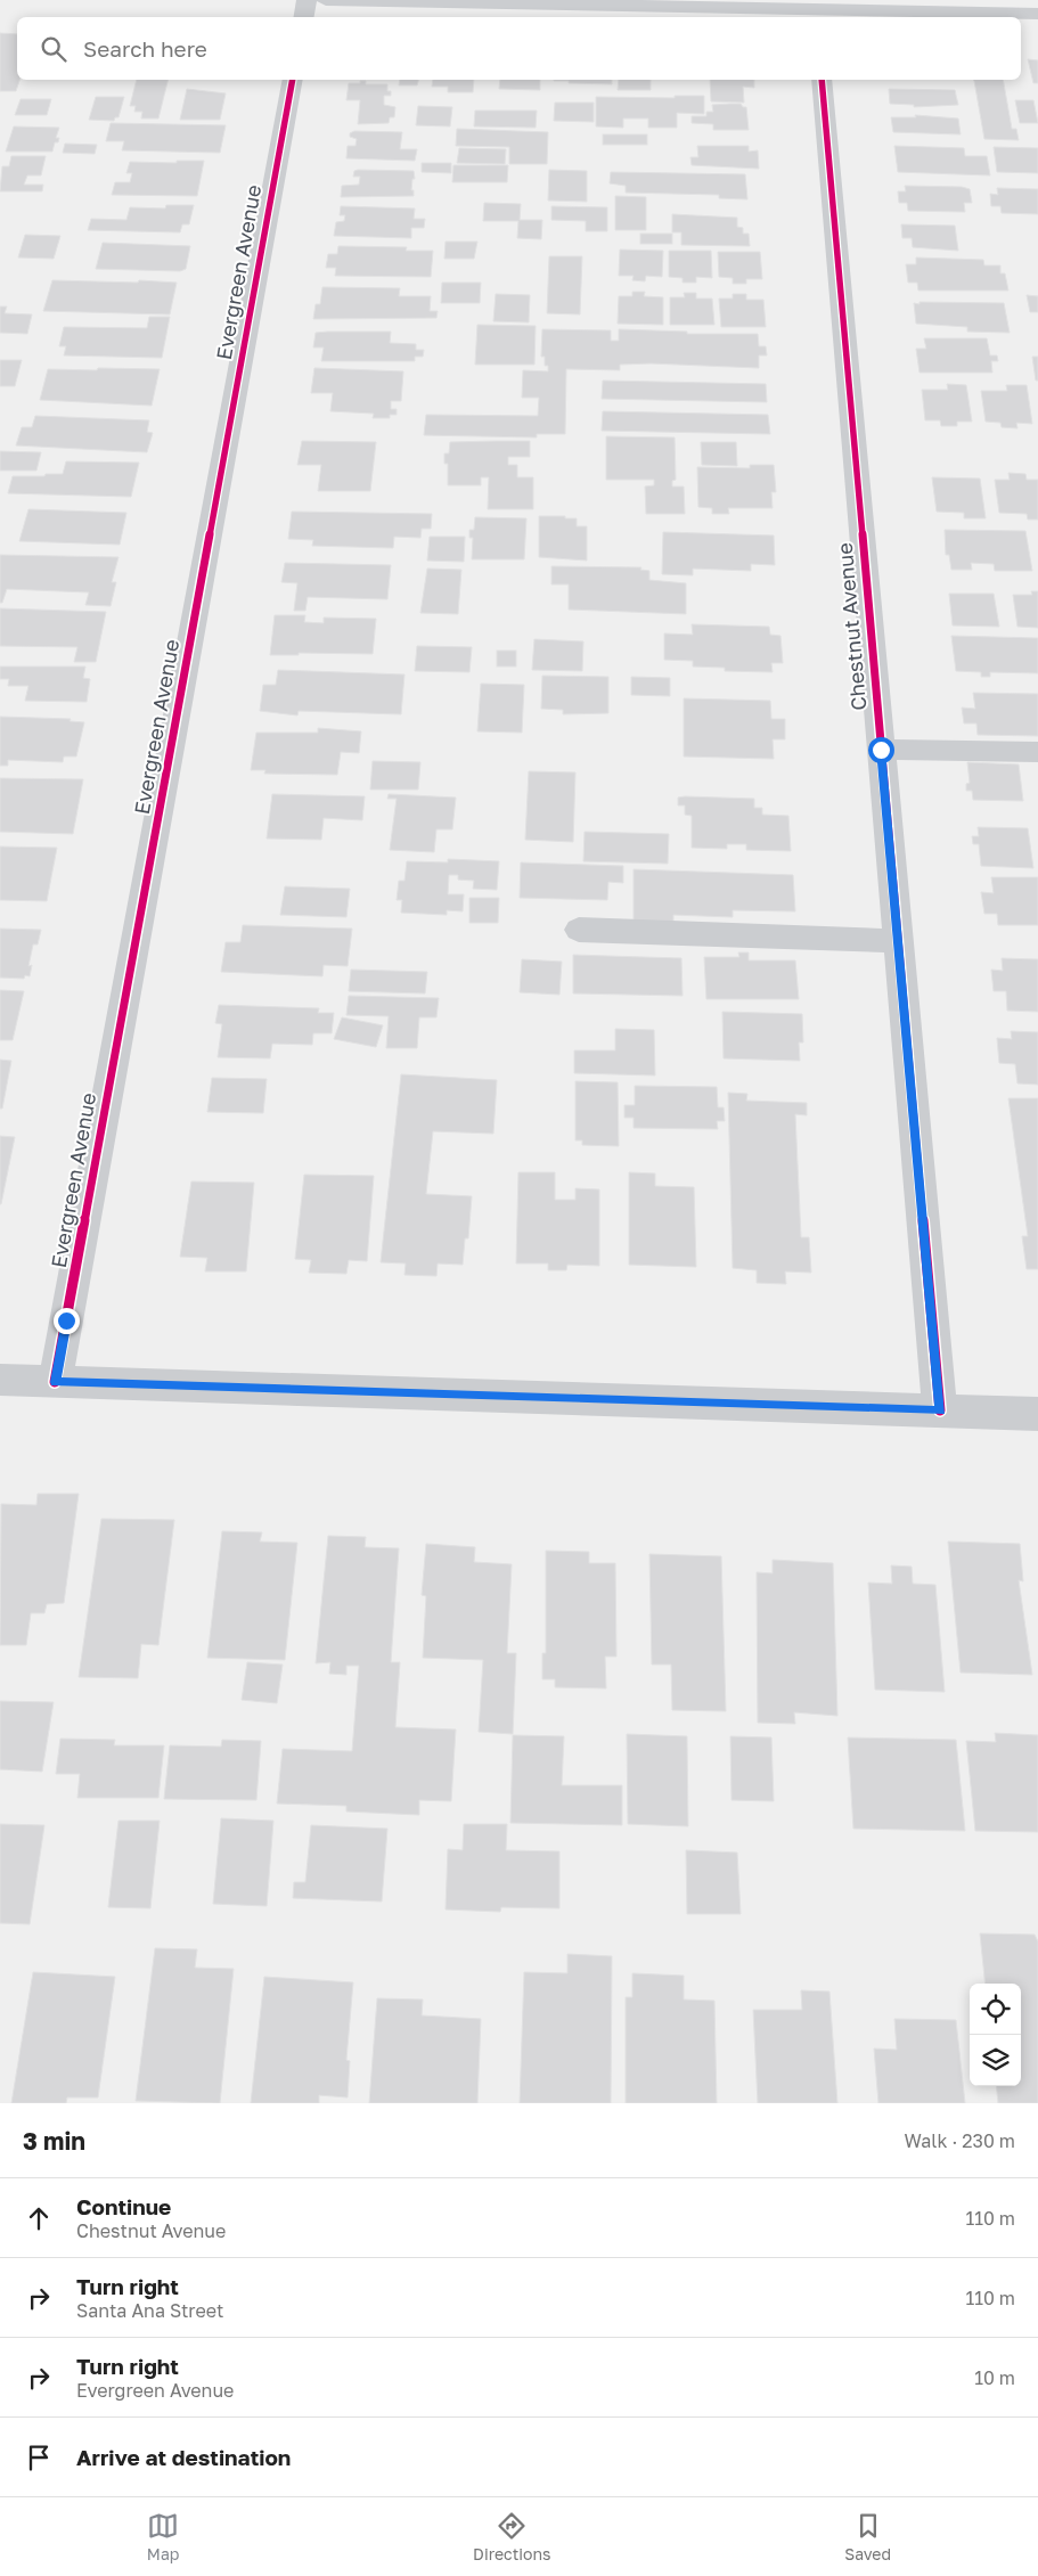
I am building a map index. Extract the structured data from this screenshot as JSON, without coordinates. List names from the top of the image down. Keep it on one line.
{"streets":{"street":["Evergreen Avenue","Chestnut Avenue"]},"page":{"search":"Search here","heading":["3 min","Walk · 230 m"],"list":[["Continue","Chestnut Avenue","110 m"],["Turn right","Santa Ana Street","110 m"],["Turn right","Evergreen Avenue","10 m"],"Arrive at destination"],"nav":["Map","Directions","Saved"]}}
